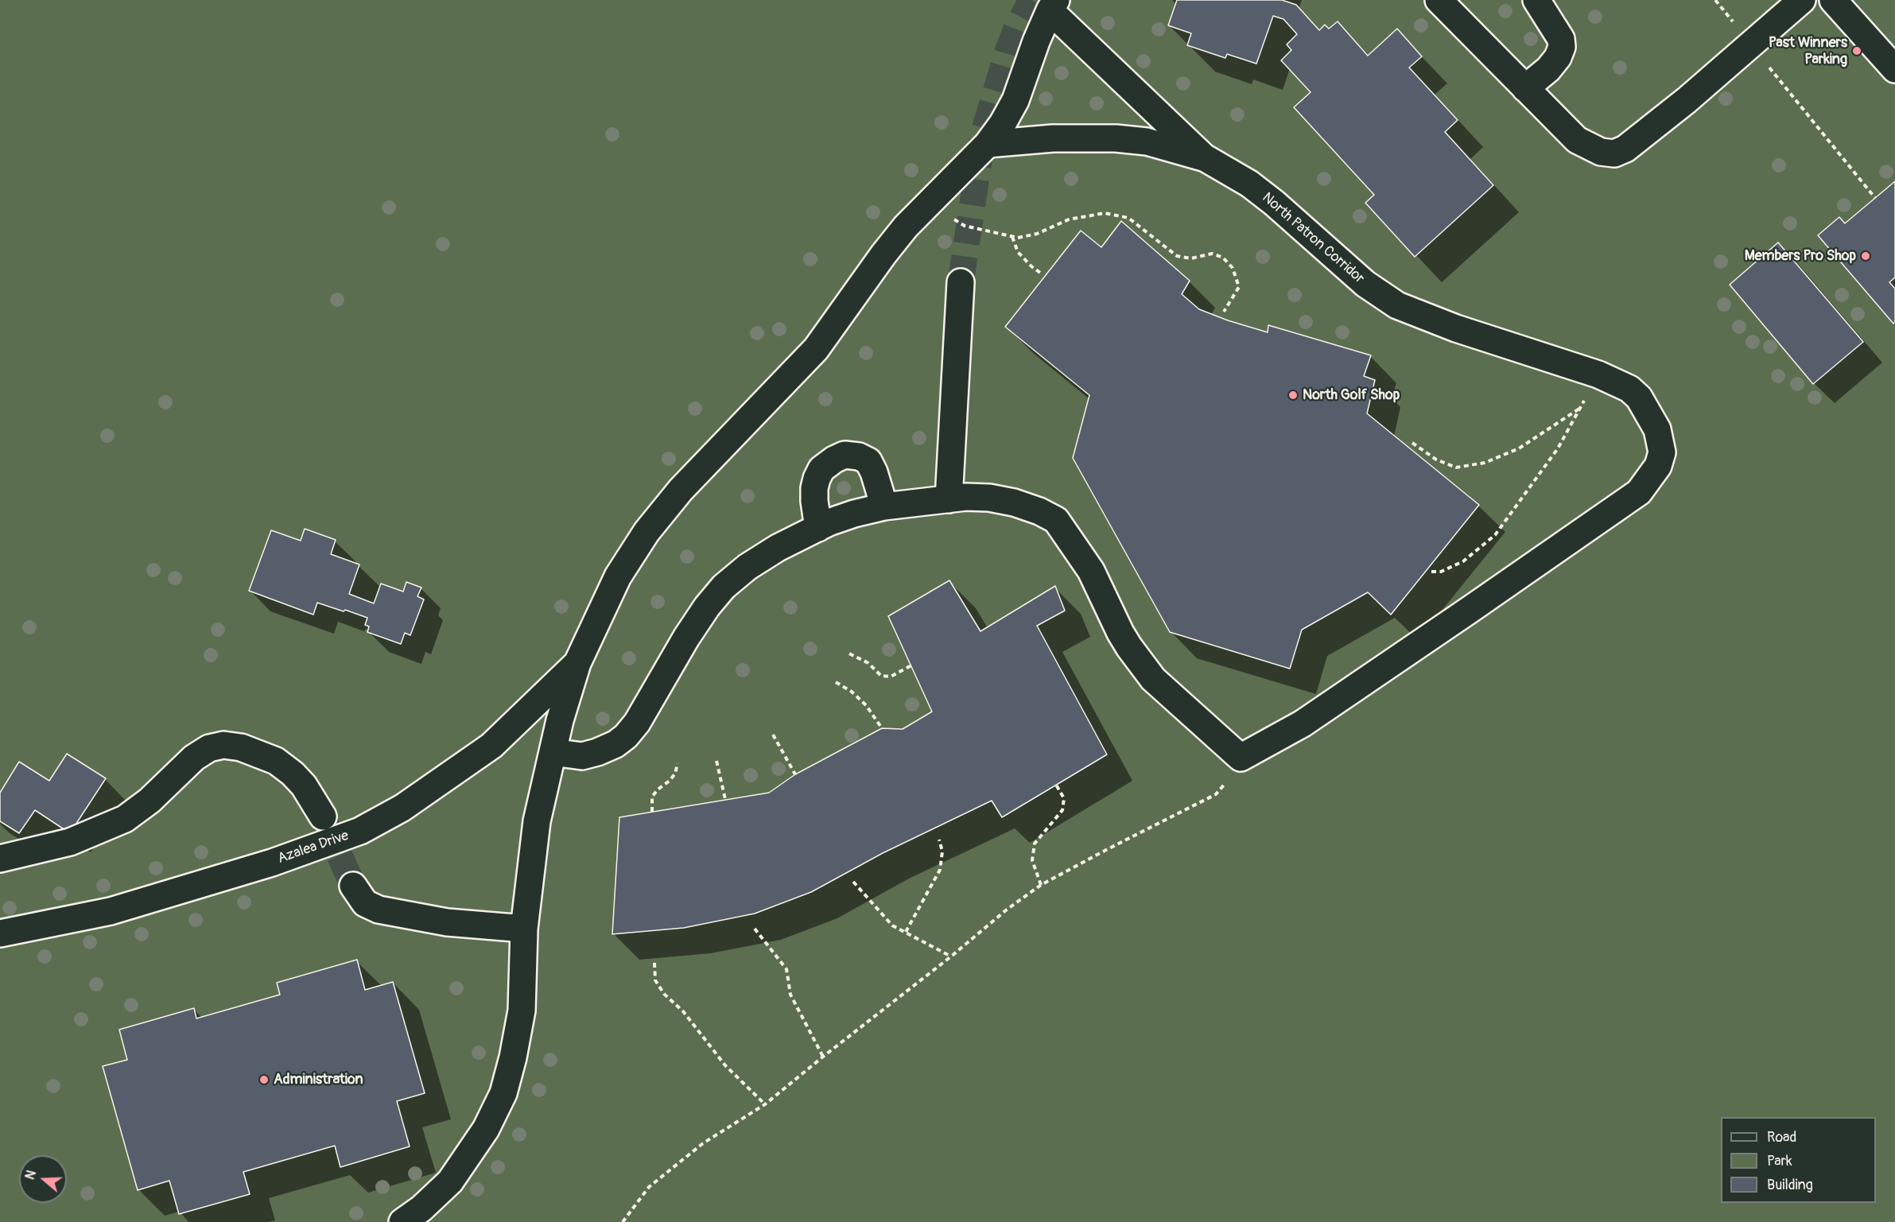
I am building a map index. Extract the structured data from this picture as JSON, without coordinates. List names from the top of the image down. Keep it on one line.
{"streets":{"lane":["North Patron Corridor","Azalea Drive"]},"places":["Past Winners Parking","Members Pro Shop","North Golf Shop","Administration"],"legend":["Road","Park","Building"],"north":"left"}
